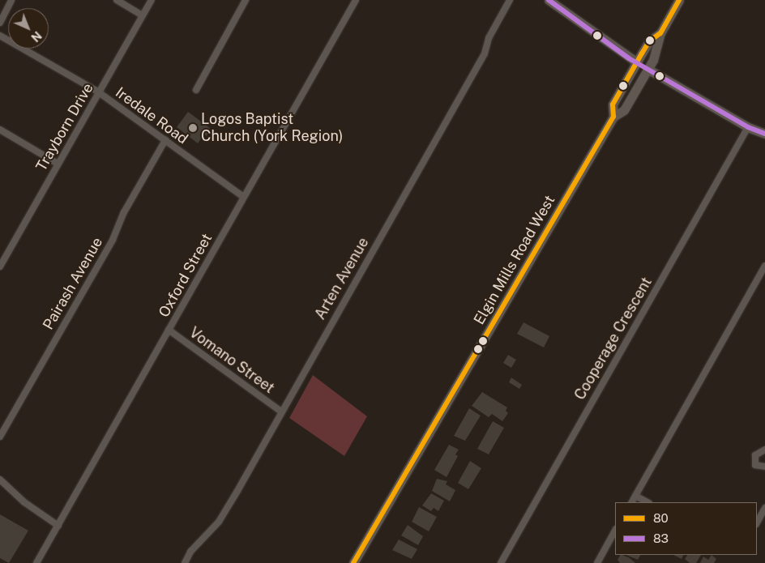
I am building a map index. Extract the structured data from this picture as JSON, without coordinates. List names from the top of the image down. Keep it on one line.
{"streets":{"main road":["Elgin Mills Road West"],"street":["Iredale Road","Trayborn Drive","Oxford Street","Arten Avenue","Pairash Avenue","Cooperage Crescent","Vomano Street"]},"crossings":[["Iredale Road","Trayborn Drive"],["Iredale Road","Oxford Street"],["Iredale Road","Pairash Avenue"],["Oxford Street","Vomano Street"],["Arten Avenue","Vomano Street"]],"places":["Logos Baptist Church (York Region)"],"lines":["transit line 80","transit line 83"],"legend":["80","83"],"north":"bottom right"}
